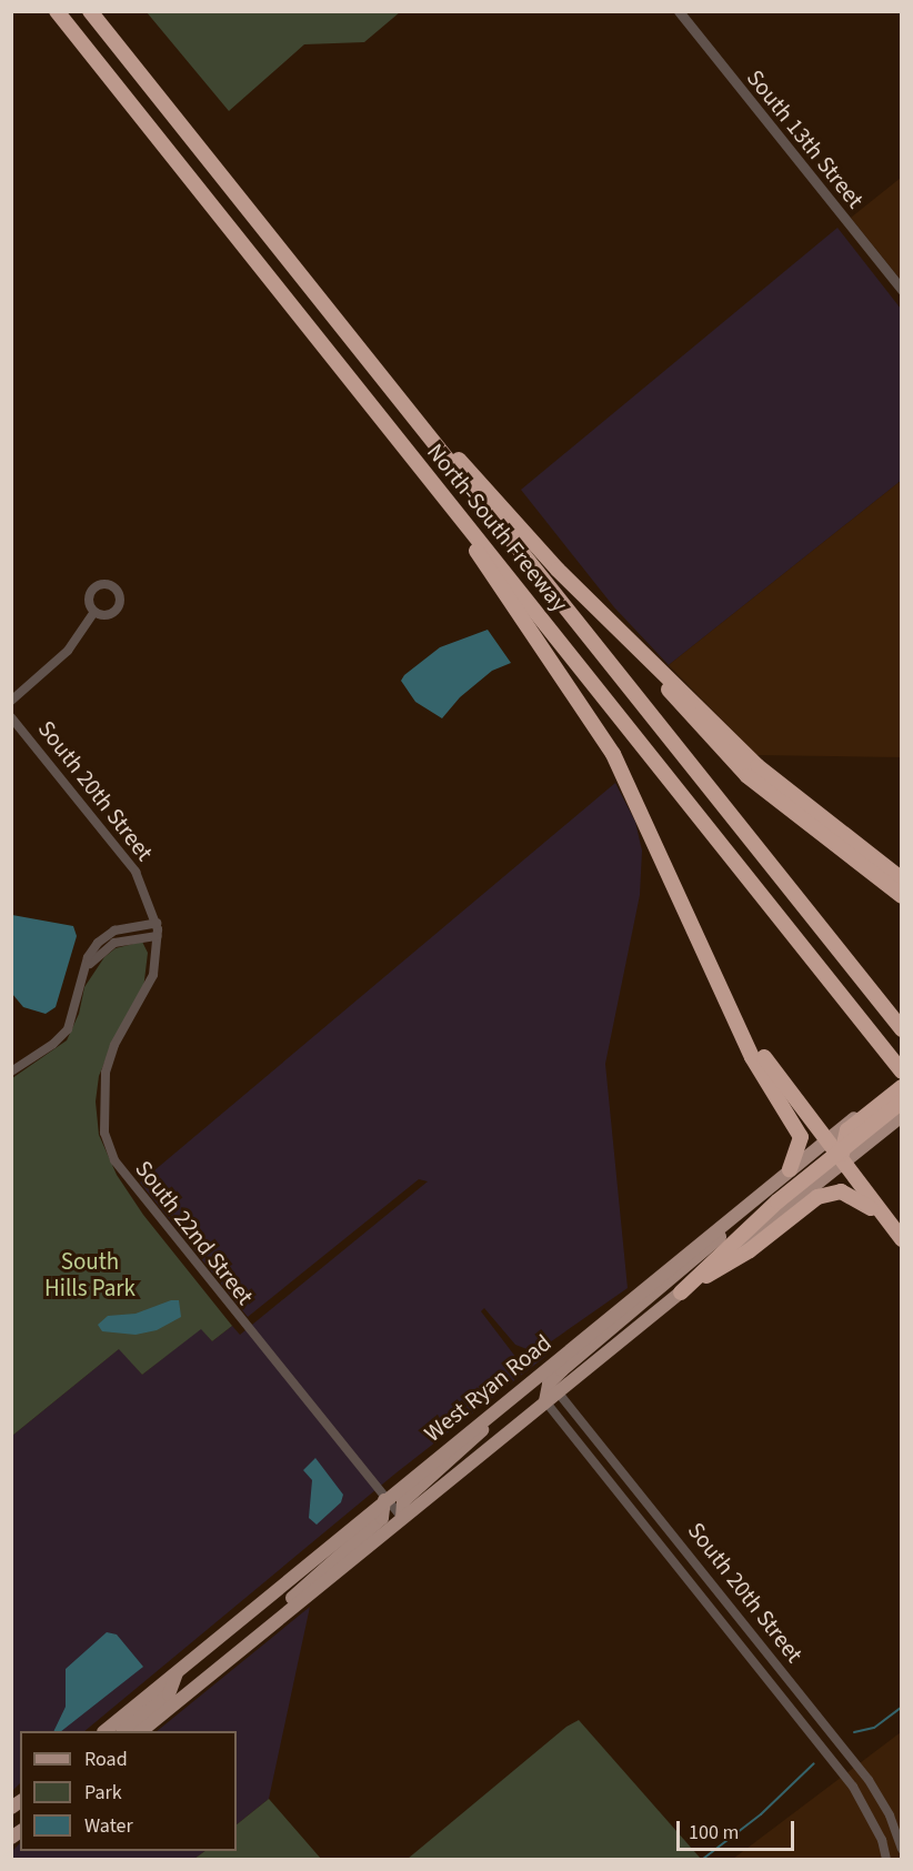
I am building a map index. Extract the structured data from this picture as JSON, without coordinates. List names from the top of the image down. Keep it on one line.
{"streets":{"highway":["North-South Freeway"],"main road":["West Ryan Road"],"street":["South 13th Street","South 20th Street","South 22nd Street"]},"crossings":[["South 20th Street","South 22nd Street"],["South 20th Street","West Ryan Road"],["South 22nd Street","West Ryan Road"]],"parks":["South Hills Park"],"legend":["Road","Park","Water"],"scale_bar":"100 m"}
